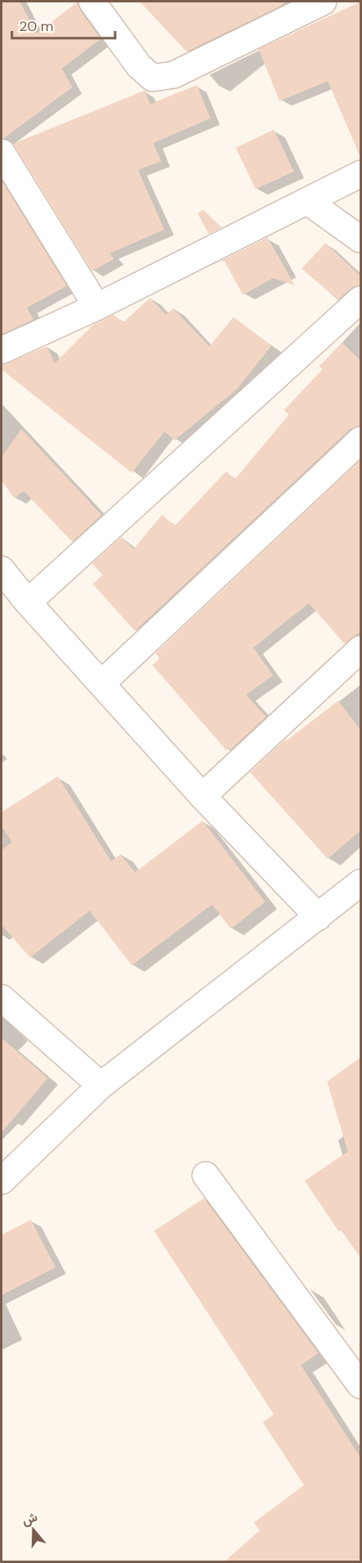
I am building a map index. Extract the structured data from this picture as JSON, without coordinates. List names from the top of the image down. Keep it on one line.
{"scale_bar":"20 m","north":"top"}
